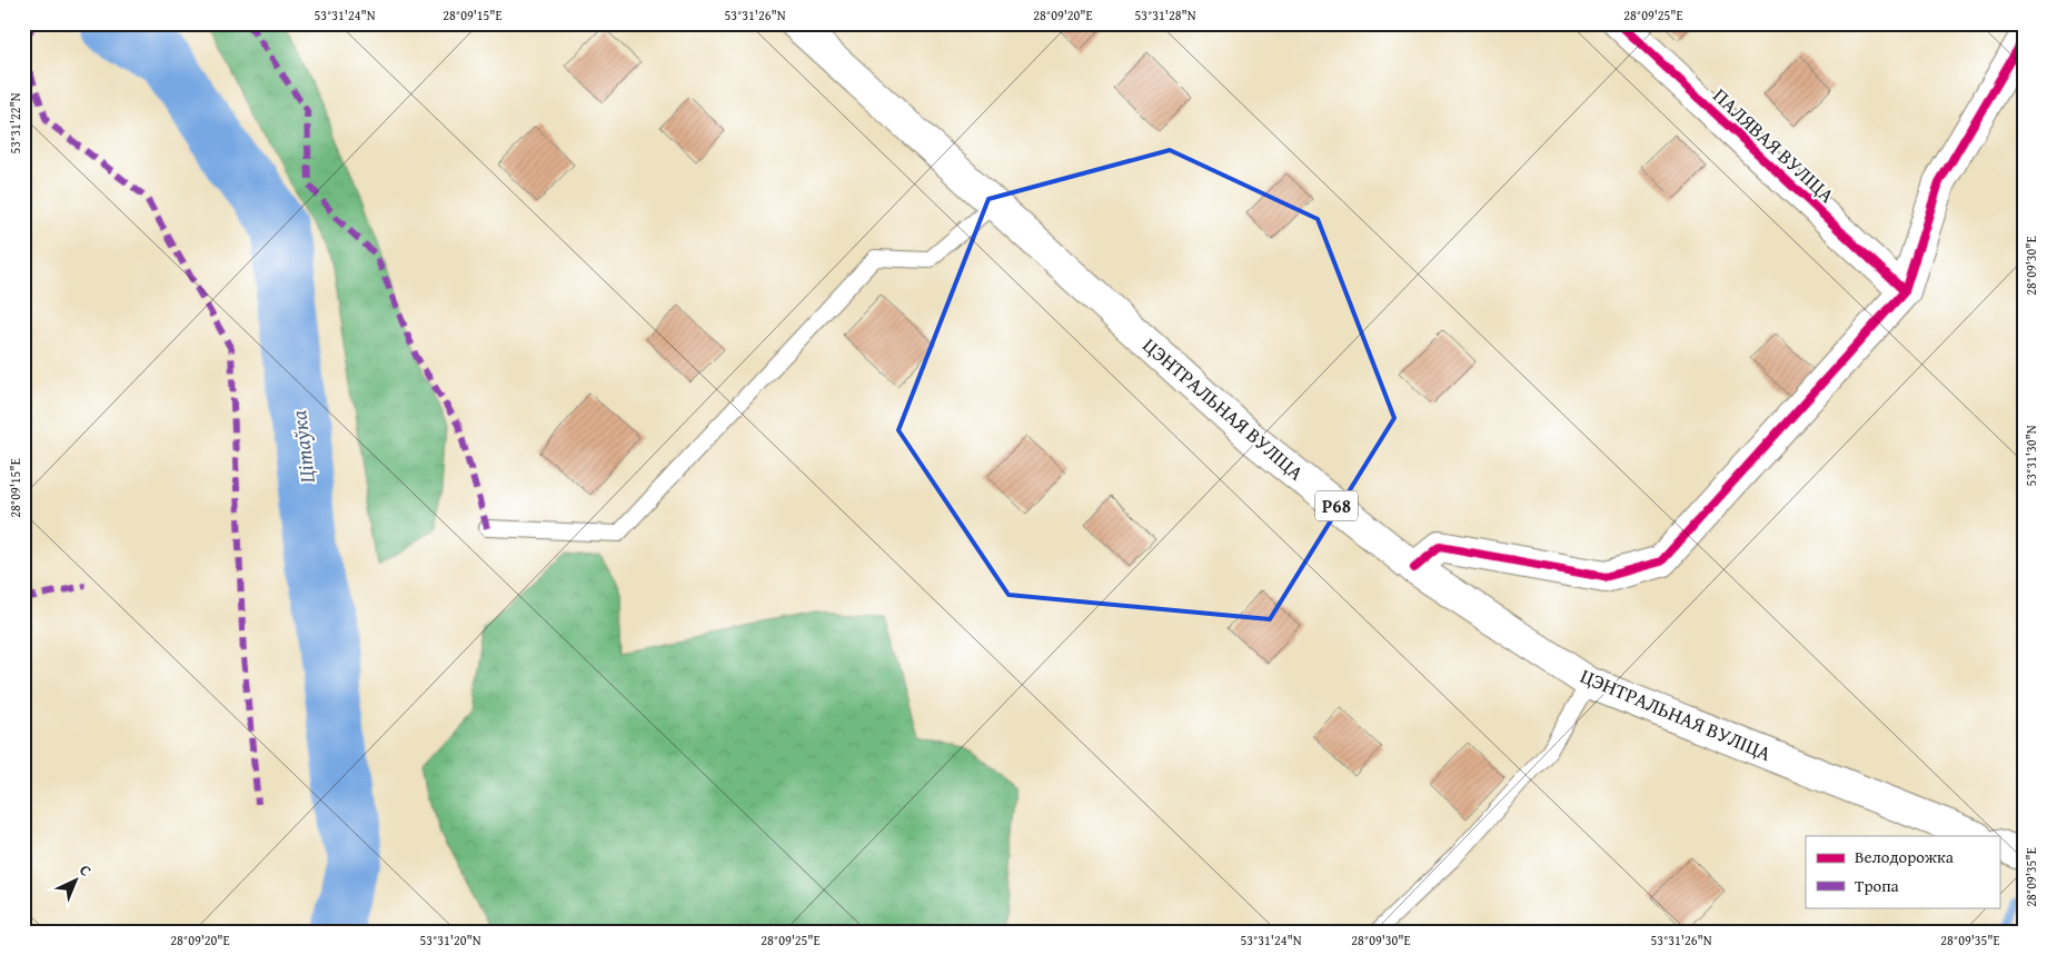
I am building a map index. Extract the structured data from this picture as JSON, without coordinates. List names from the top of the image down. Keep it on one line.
{"streets":{"main road":["ПАЛЯВАЯ ВУЛІЦА","ЦЭНТРАЛЬНАЯ ВУЛІЦА","Р68"]},"water":["Цітаўка"],"legend":["Велодорожка","Тропа"],"north":"top right","coordinates":["53°31'24\"N","28°09'15\"E","53°31'26\"N","28°09'20\"E","53°31'28\"N","28°09'25\"E","53°31'22\"N","28°09'30\"E","53°31'30\"N","28°09'35\"E","53°31'20\"N"]}
